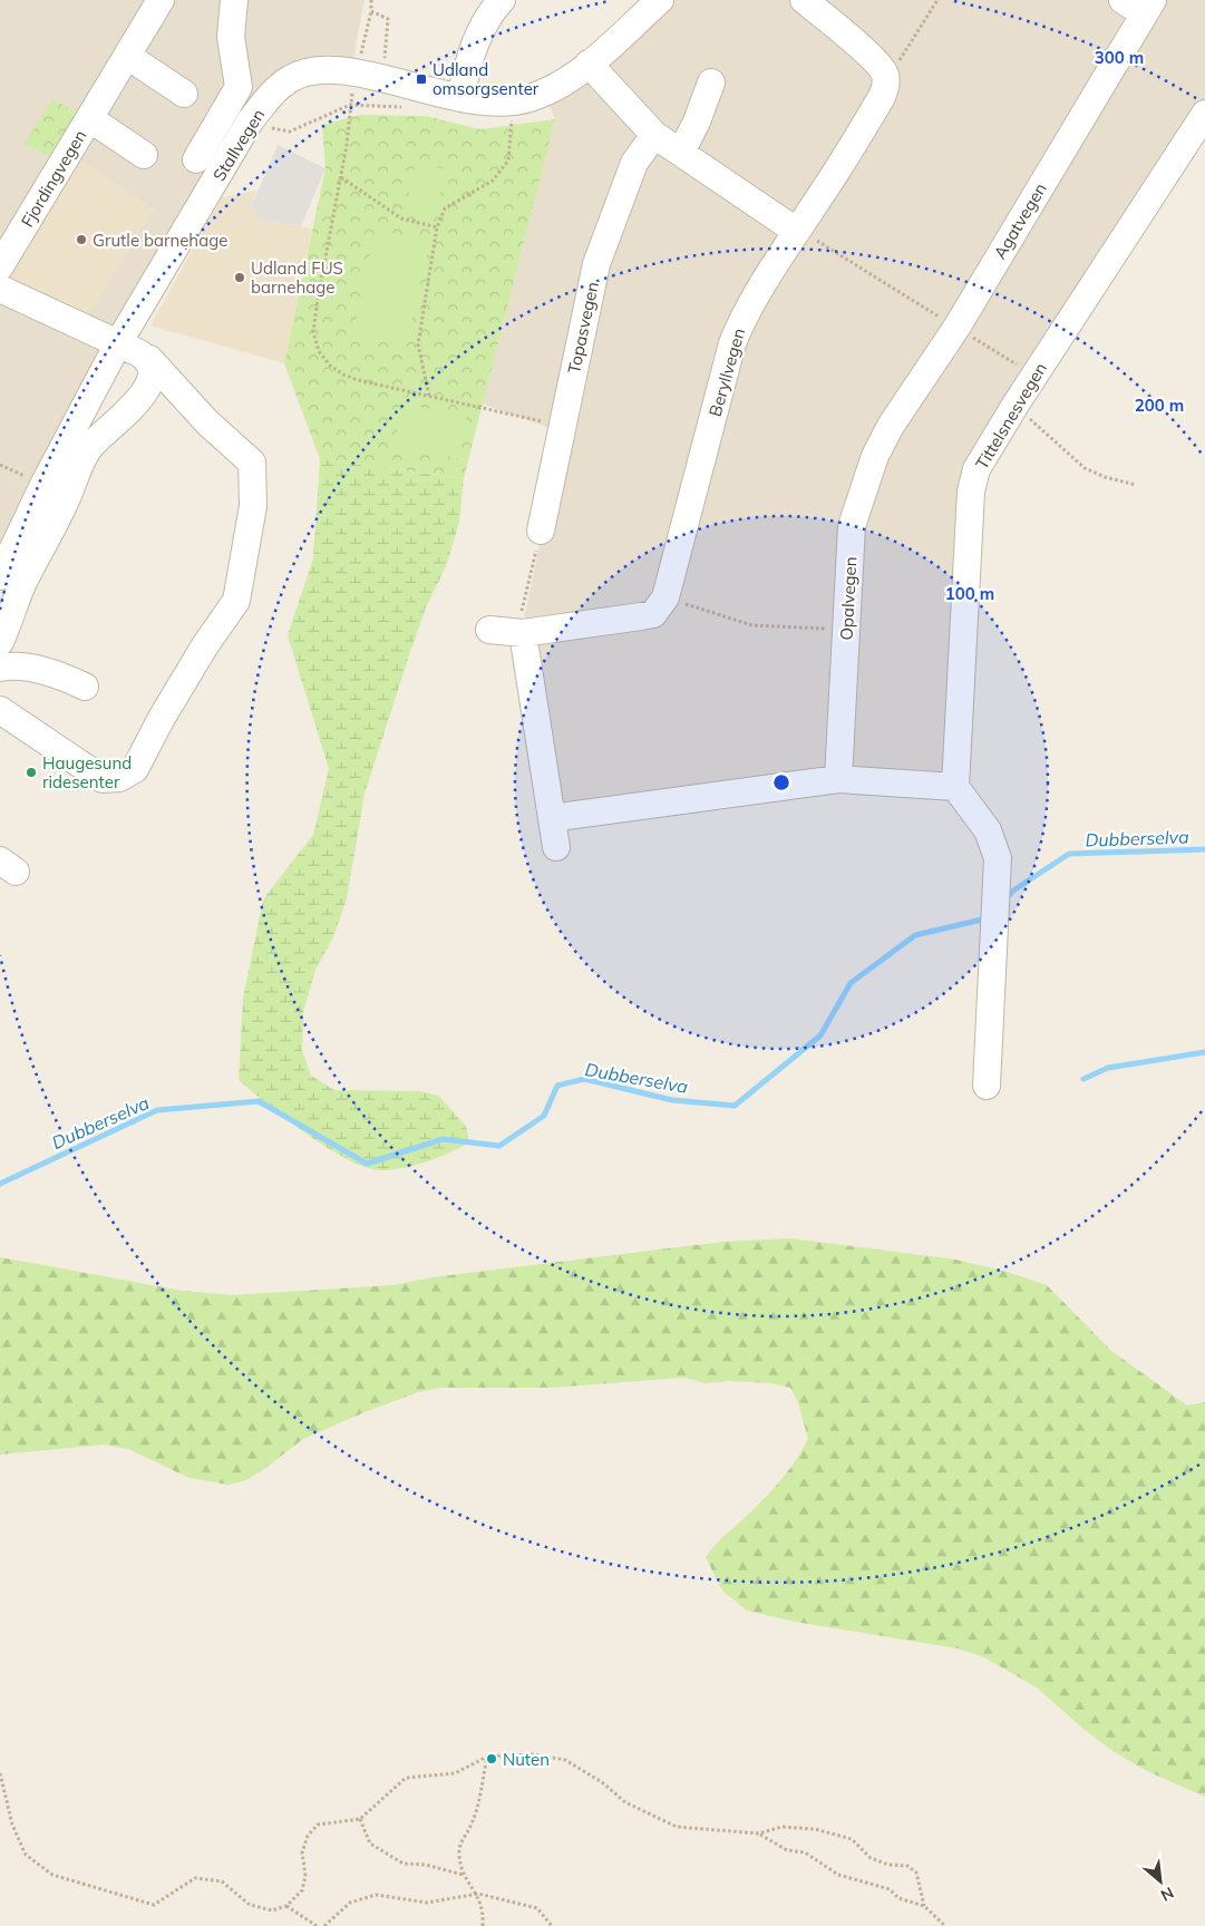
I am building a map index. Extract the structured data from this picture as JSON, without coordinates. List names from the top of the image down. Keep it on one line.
{"streets":{"street":["Stallvegen","Fjordingvegen","Agatvegen","Topasvegen","Beryllvegen","Tittelsnesvegen","Opalvegen"]},"crossings":[["Agatvegen","Opalvegen"]],"water":["Dubberselva"],"places":{"transit":["Udland omsorgsenter"],"other":["Grutle barnehage","Udland FUS barnehage","Haugesund ridesenter","Nuten"]},"north":"bottom right","rings":["300 m","200 m","100 m"]}
